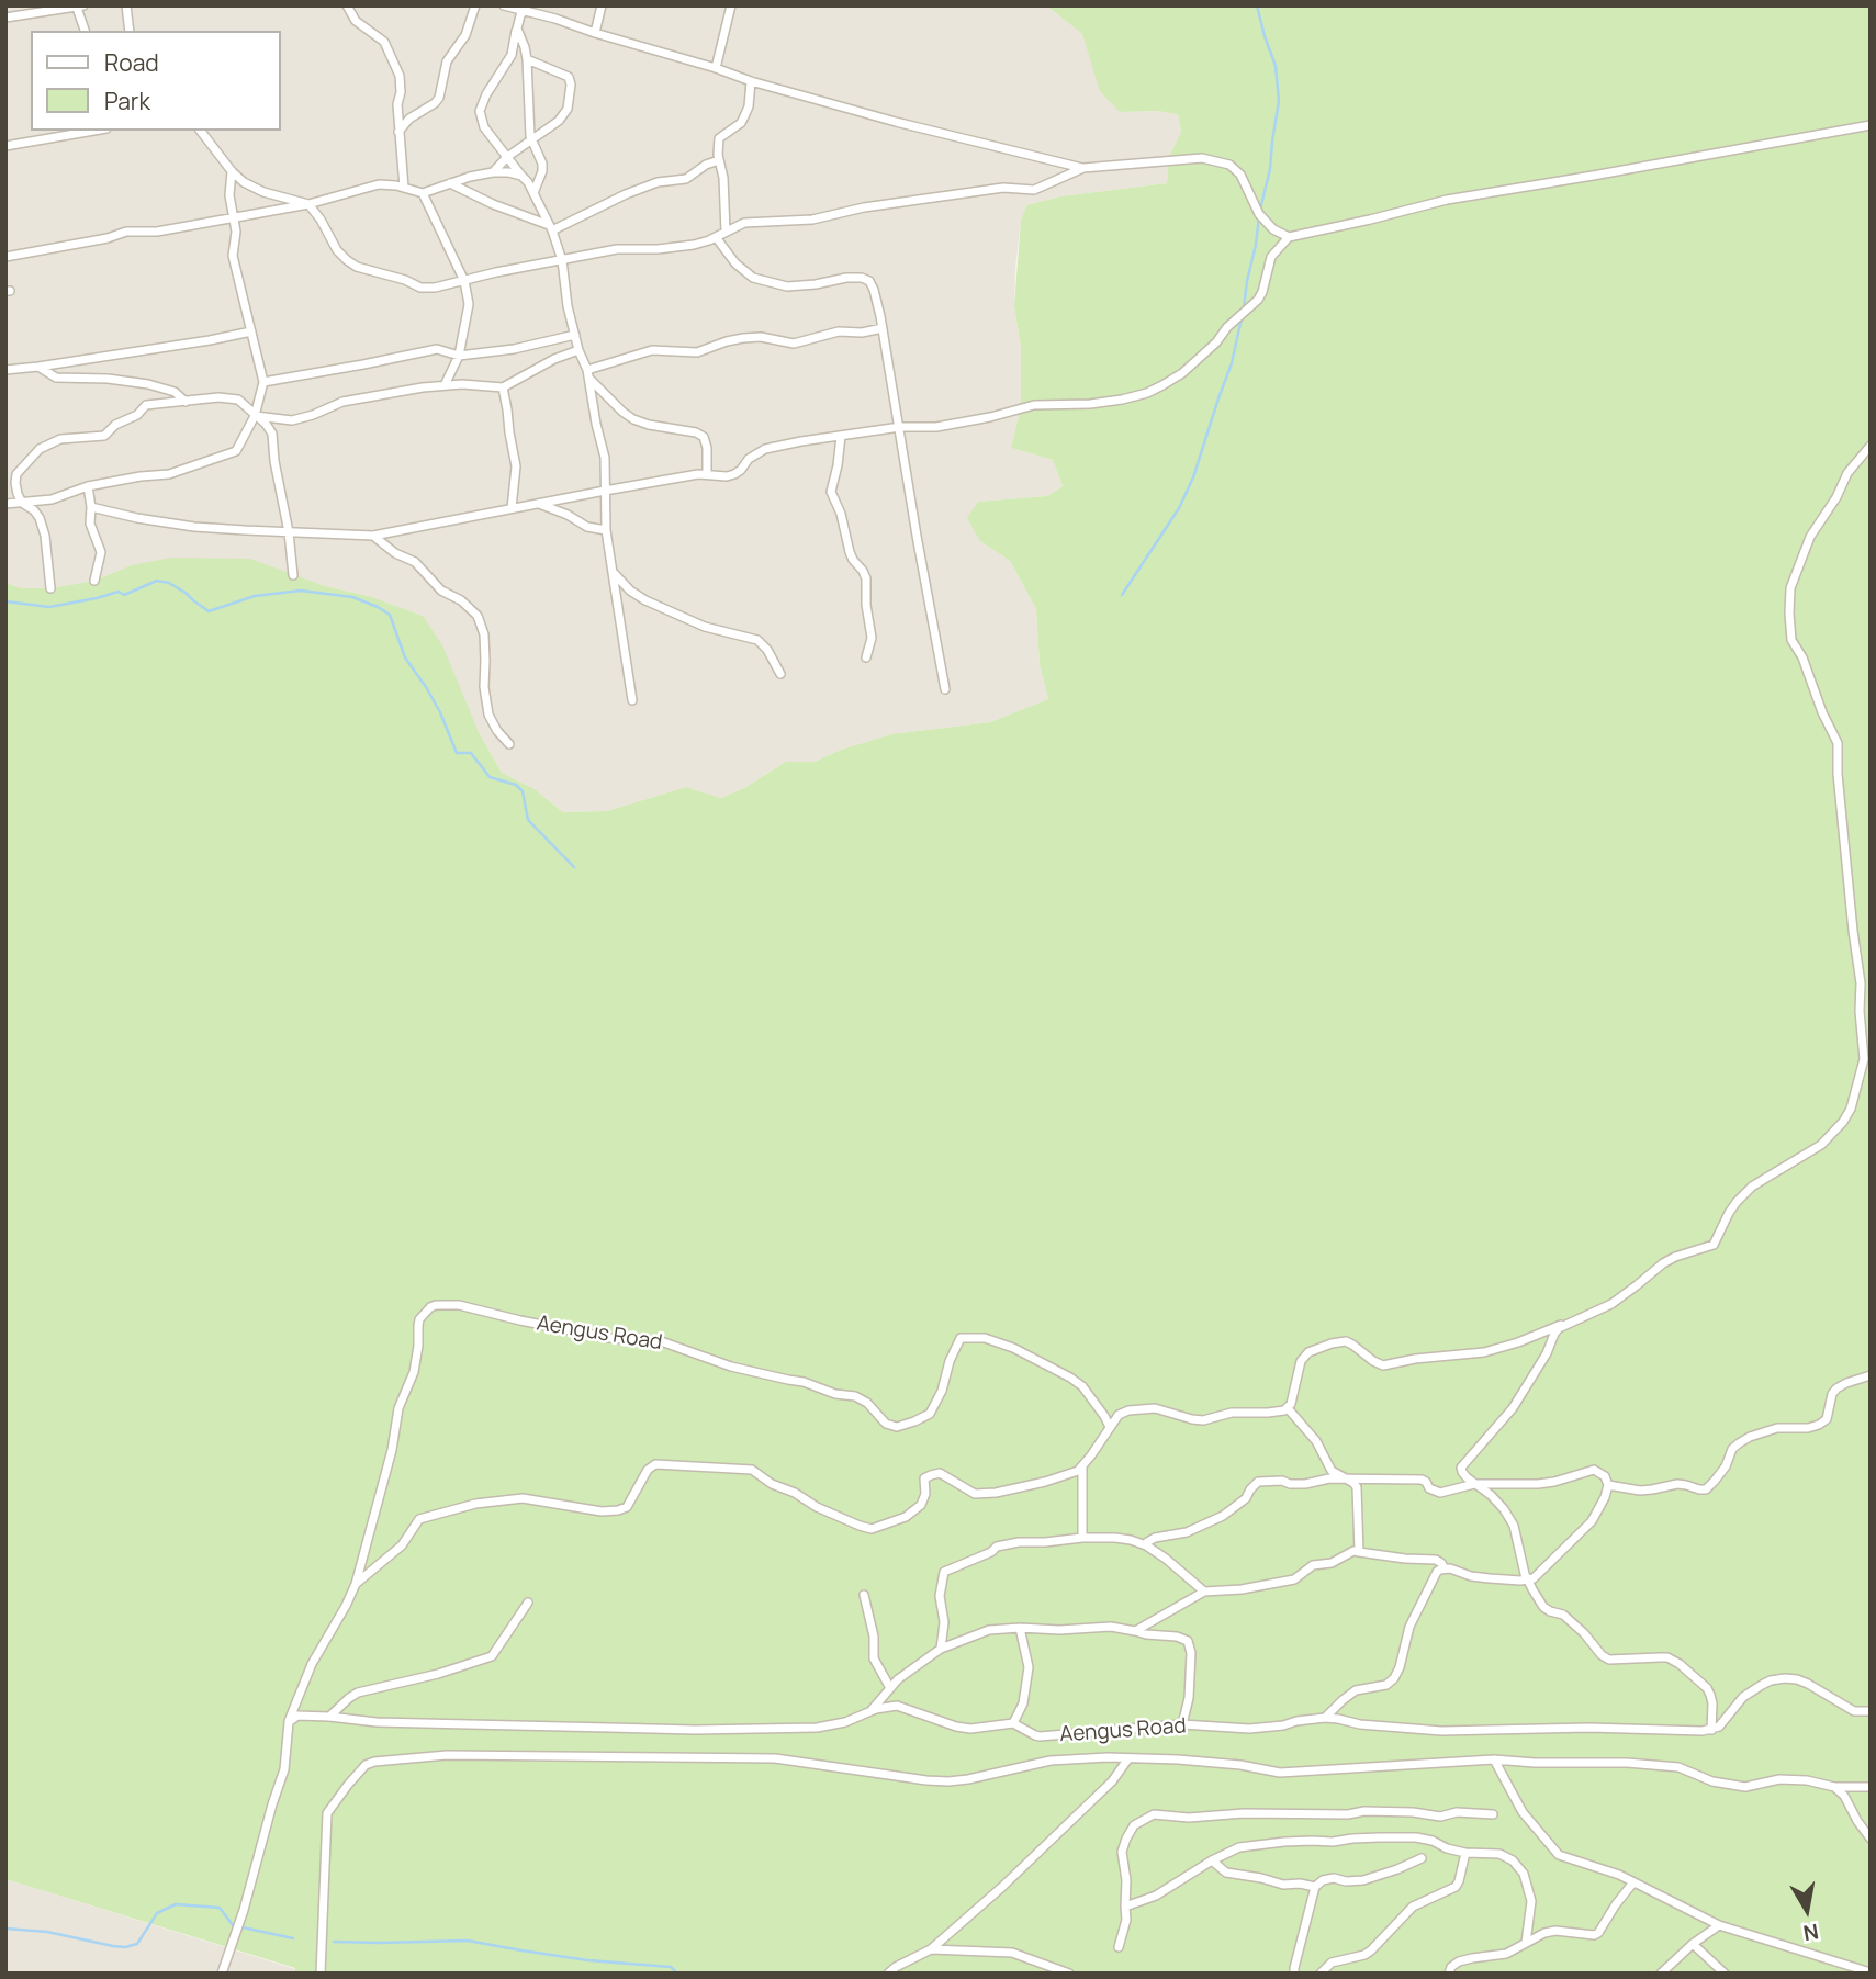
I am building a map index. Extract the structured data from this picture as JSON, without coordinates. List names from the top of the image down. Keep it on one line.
{"streets":{"street":["Aengus Road"]},"legend":["Road","Park"],"north":"bottom"}
